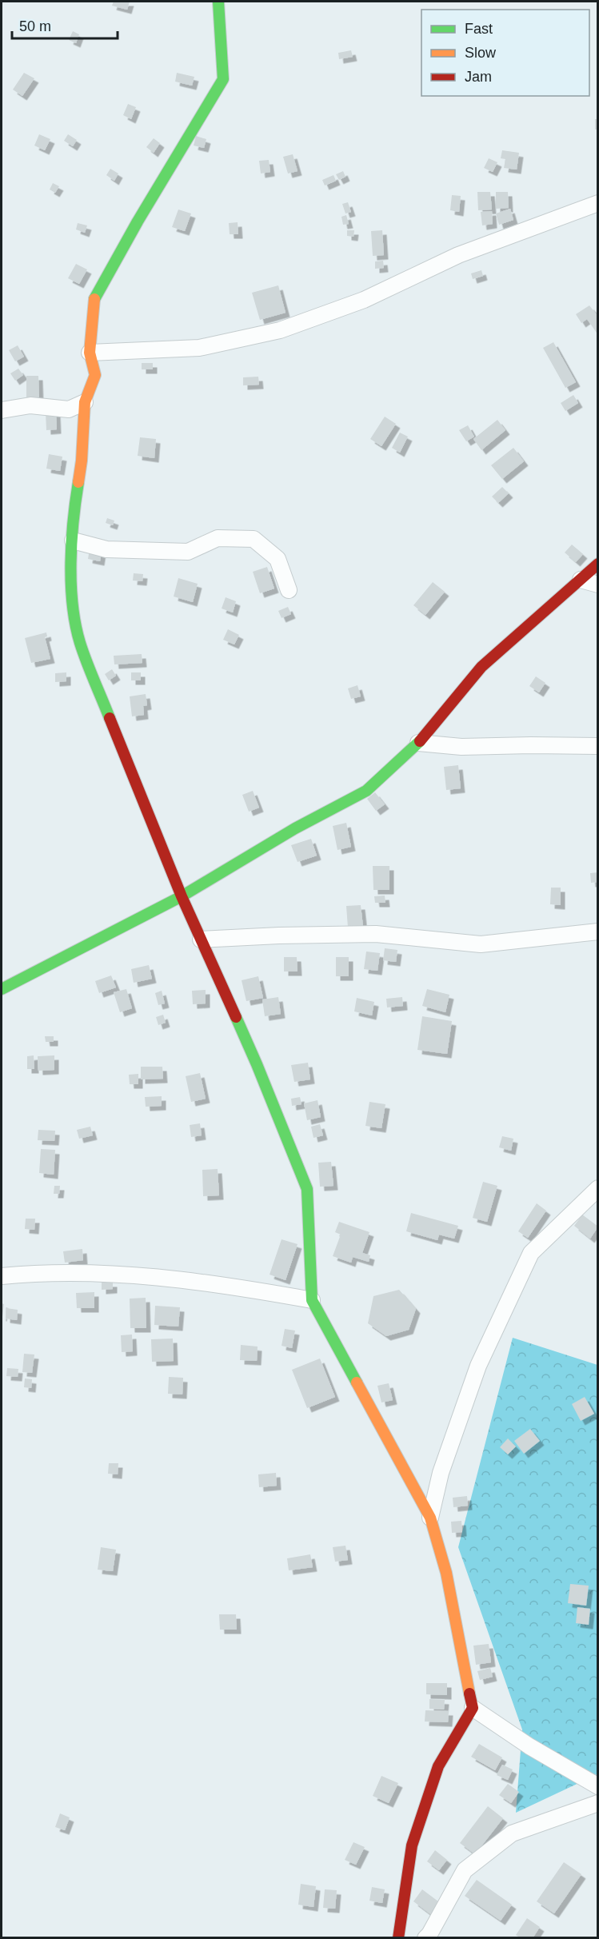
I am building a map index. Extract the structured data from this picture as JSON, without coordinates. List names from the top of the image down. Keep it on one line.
{"legend":["Fast","Slow","Jam"],"scale_bar":"50 m"}
